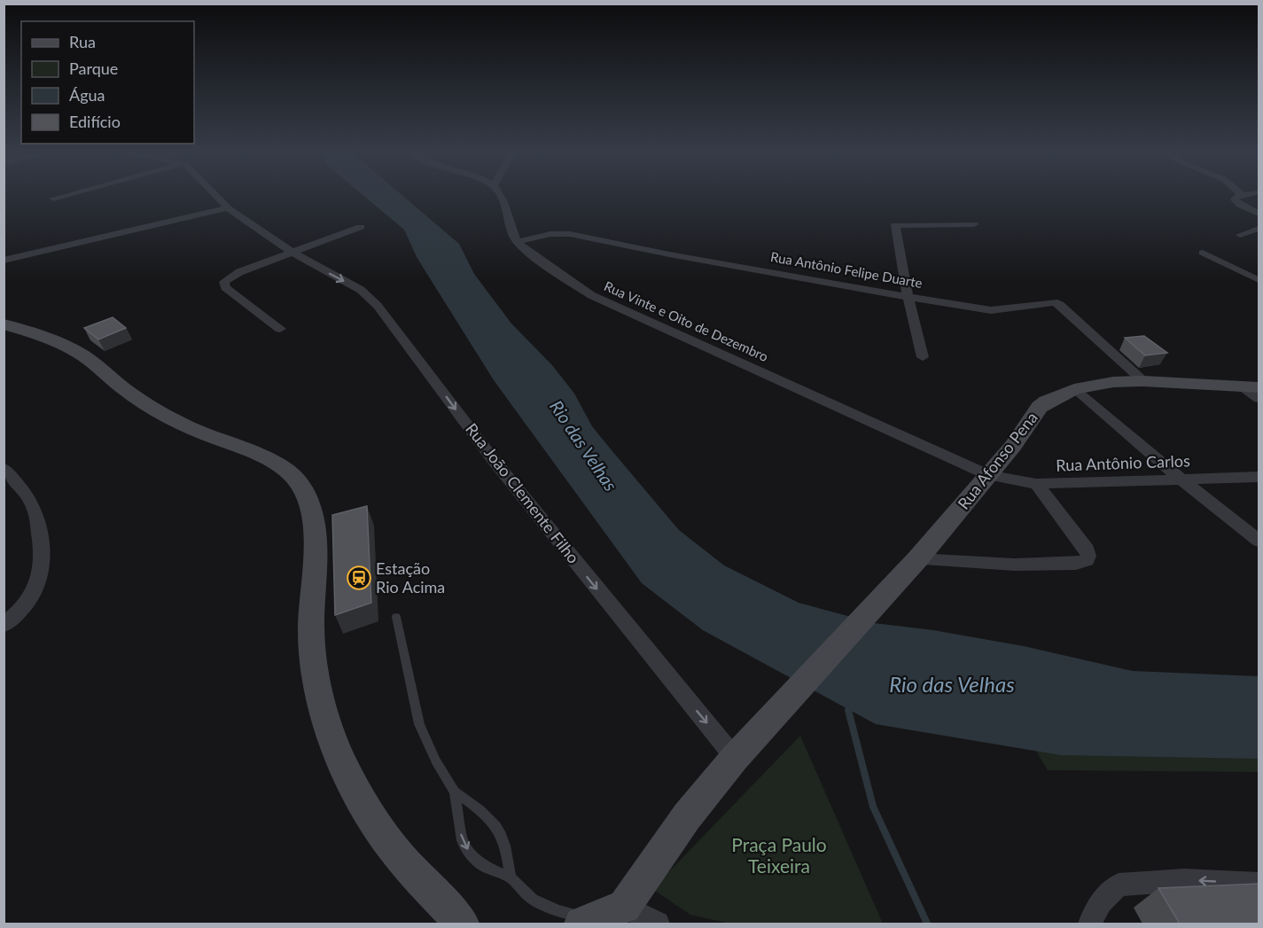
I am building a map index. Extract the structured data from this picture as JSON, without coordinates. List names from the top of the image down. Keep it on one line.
{"streets":{"main road":["Rua Afonso Pena"],"street":["Rua Antônio Felipe Duarte","Rua Vinte e Oito de Dezembro","Rua Antônio Carlos","Rua João Clemente Filho"]},"crossings":[["Rua Antônio Felipe Duarte","Rua Vinte e Oito de Dezembro"],["Rua Antônio Felipe Duarte","Rua Afonso Pena"],["Rua Vinte e Oito de Dezembro","Rua Afonso Pena"],["Rua Vinte e Oito de Dezembro","Rua Antônio Carlos"],["Rua Afonso Pena","Rua Antônio Carlos"],["Rua Afonso Pena","Rua João Clemente Filho"]],"one_way":["Rua João Clemente Filho"],"water":["Rio das Velhas"],"parks":["Praça Paulo Teixeira"],"places":{"station":["Estação Rio Acima"]},"legend":["Rua","Parque","Água","Edifício"]}
